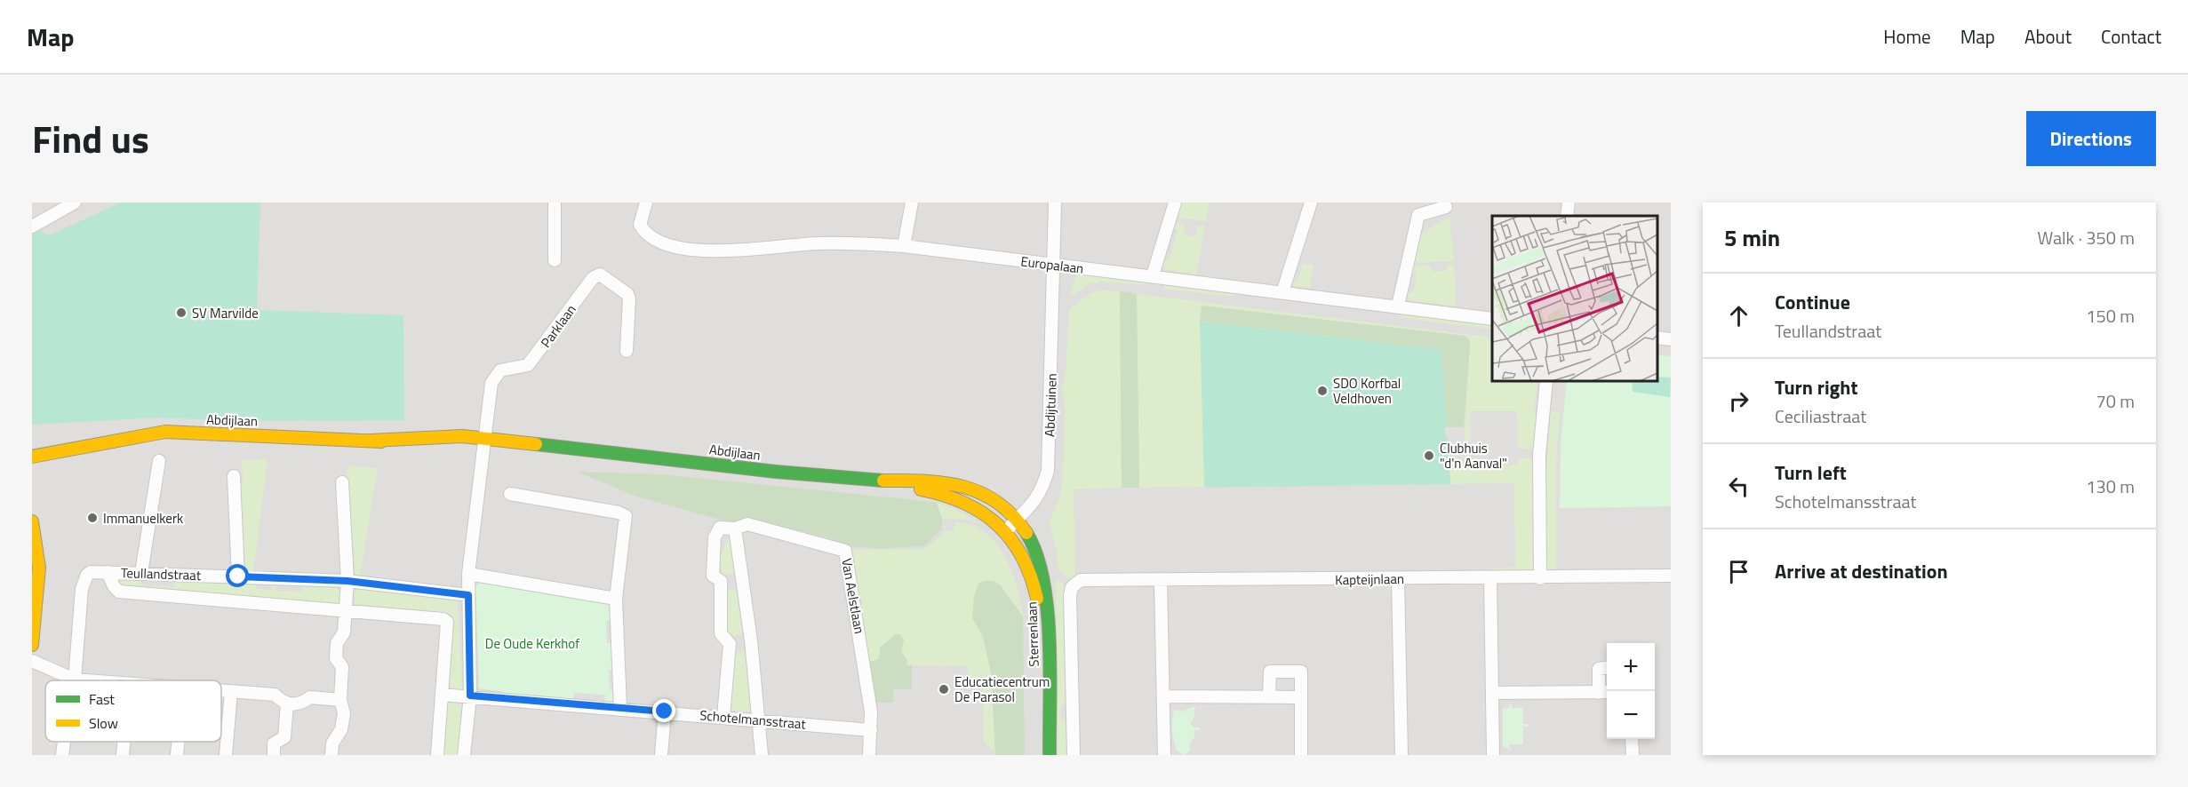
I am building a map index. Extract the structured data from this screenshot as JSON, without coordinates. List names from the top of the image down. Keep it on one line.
{"streets":{"street":["Europalaan","Parklaan","Abdijtuinen","Abdijlaan","Teullandstraat","Kapteijnlaan","Van Aelstlaan","Sterrenlaan","Schotelmansstraat"]},"crossings":[["Europalaan","Abdijtuinen"],["Parklaan","Abdijlaan"],["Abdijtuinen","Abdijlaan"],["Abdijtuinen","Sterrenlaan"],["Abdijlaan","Sterrenlaan"],["Teullandstraat","Schotelmansstraat"],["Van Aelstlaan","Schotelmansstraat"]],"parks":["De Oude Kerkhof"],"places":["SV Marvilde","SDO Korfbal Veldhoven","Clubhuis \"d'n Aanval\"","Immanuelkerk","Educatiecentrum De Parasol"],"legend":["Fast","Slow"],"page":{"header":"Map","nav":["Home","Map","About","Contact"],"title":"Find us","buttons":"Directions","heading":["5 min","Walk · 350 m"],"list":[["Continue","Teullandstraat","150 m"],["Turn right","Ceciliastraat","70 m"],["Turn left","Schotelmansstraat","130 m"],"Arrive at destination"],"map_buttons":["+","−"]}}
